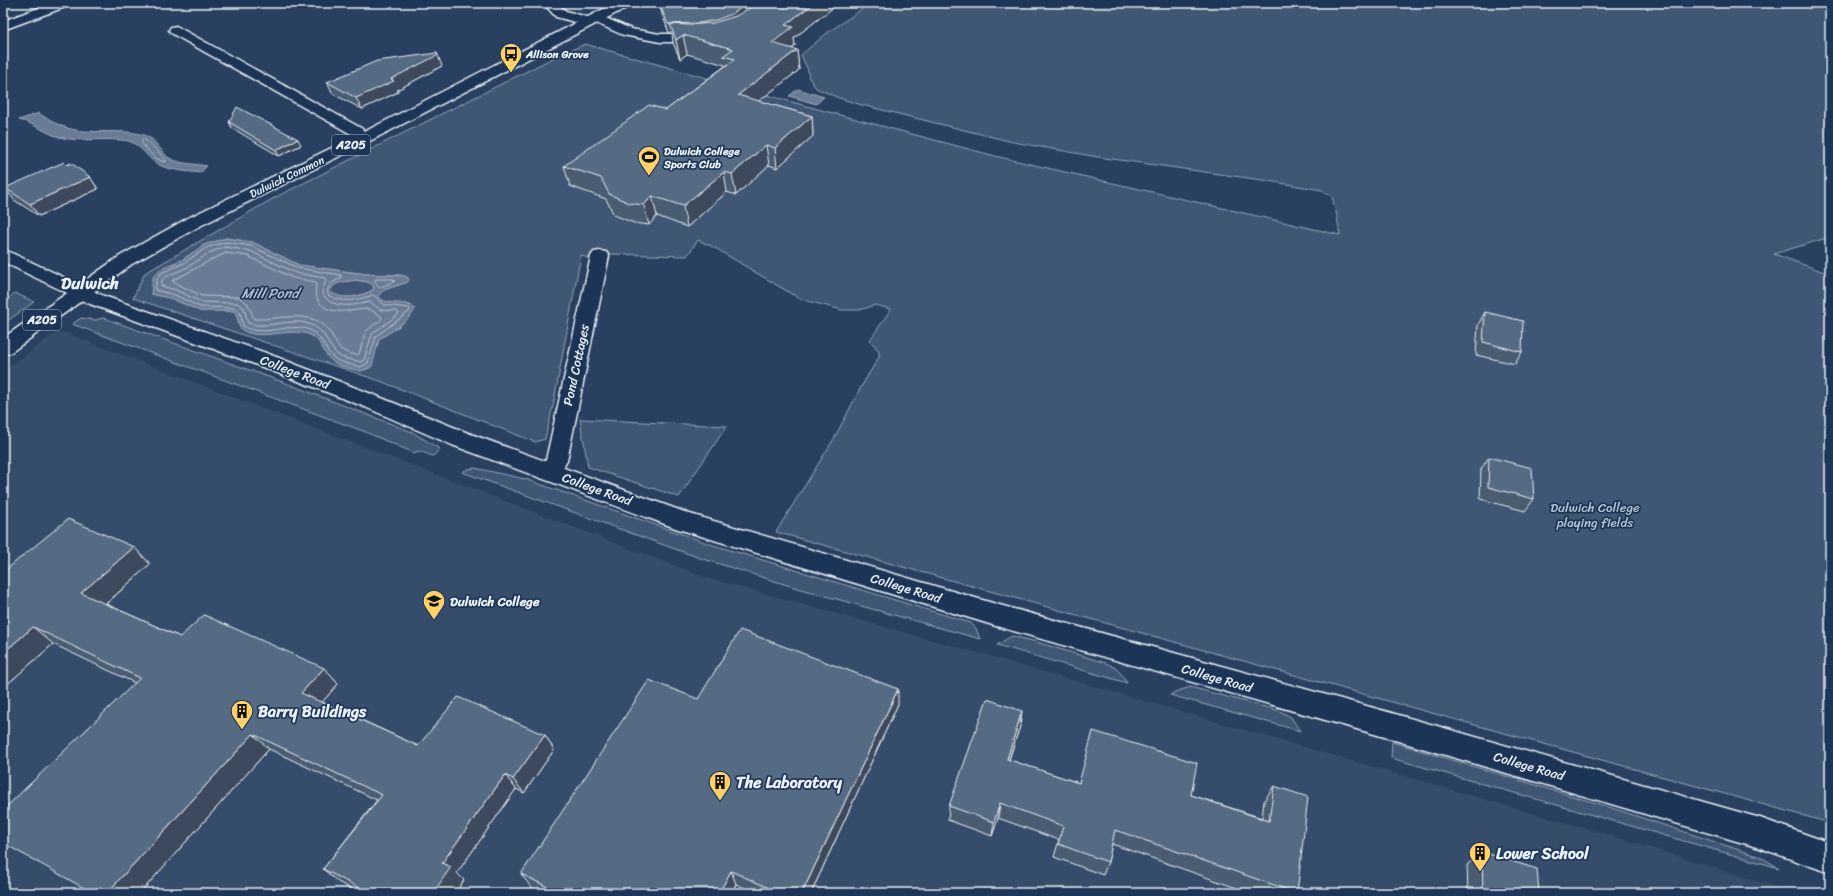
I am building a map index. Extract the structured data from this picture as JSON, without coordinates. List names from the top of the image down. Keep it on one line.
{"streets":{"main road":["A205","Dulwich Common","College Road"],"street":["Pond Cottages"]},"crossings":[["Dulwich Common","College Road"],["Pond Cottages","College Road"]],"districts":["Dulwich"],"water":["Mill Pond"],"parks":["Dulwich College playing fields"],"places":{"bus stop":["Allison Grove"],"sports":["Dulwich College Sports Club"],"school or university":["Dulwich College"],"building":["Barry Buildings","The Laboratory","Lower School"]}}
